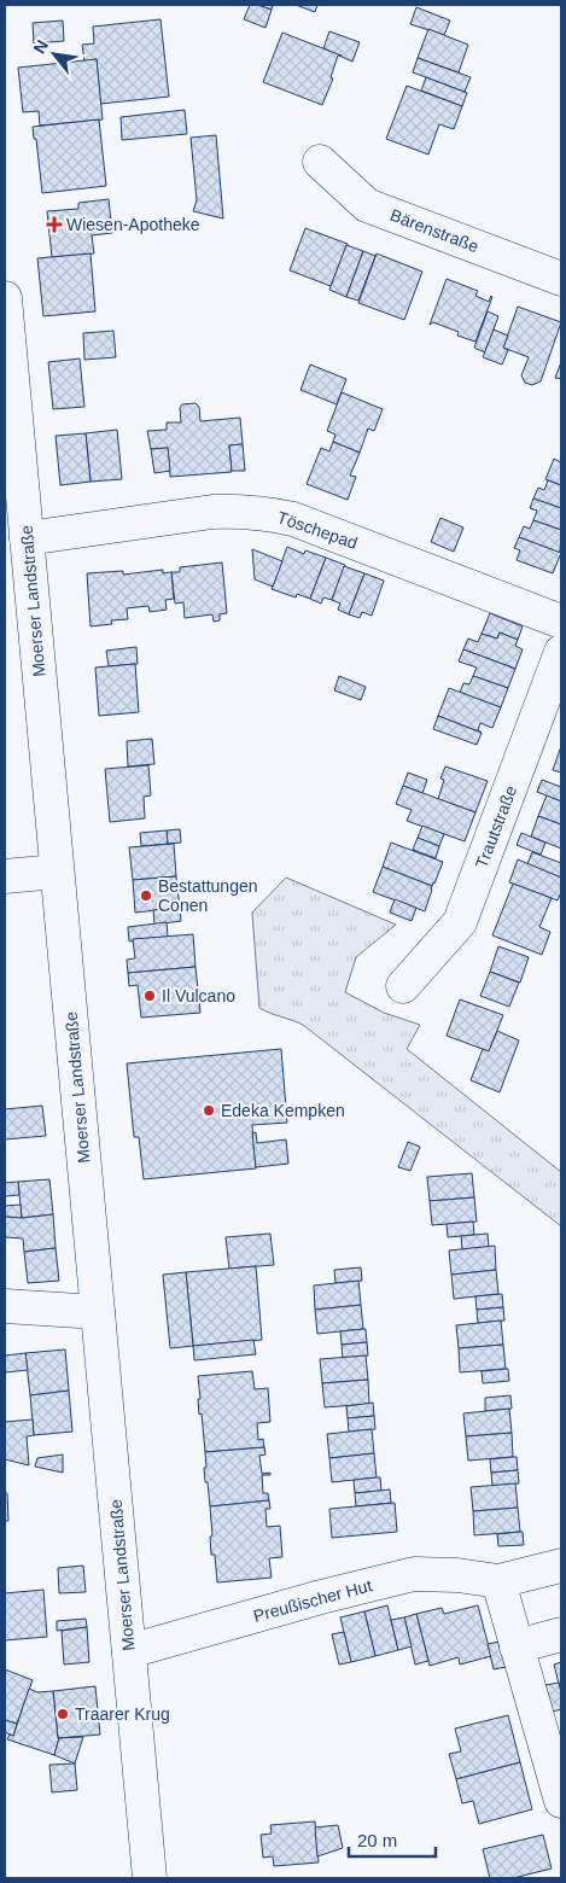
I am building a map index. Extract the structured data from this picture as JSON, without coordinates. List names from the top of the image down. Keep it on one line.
{"streets":{"street":["Bärenstraße","Töschepad","Moerser Landstraße","Trautstraße","Preußischer Hut"]},"crossings":[["Töschepad","Moerser Landstraße"],["Moerser Landstraße","Preußischer Hut"]],"places":{"health":["Wiesen-Apotheke"],"other":["Bestattungen Conen","Il Vulcano","Edeka Kempken","Traarer Krug"]},"scale_bar":"20 m","north":"top left"}
